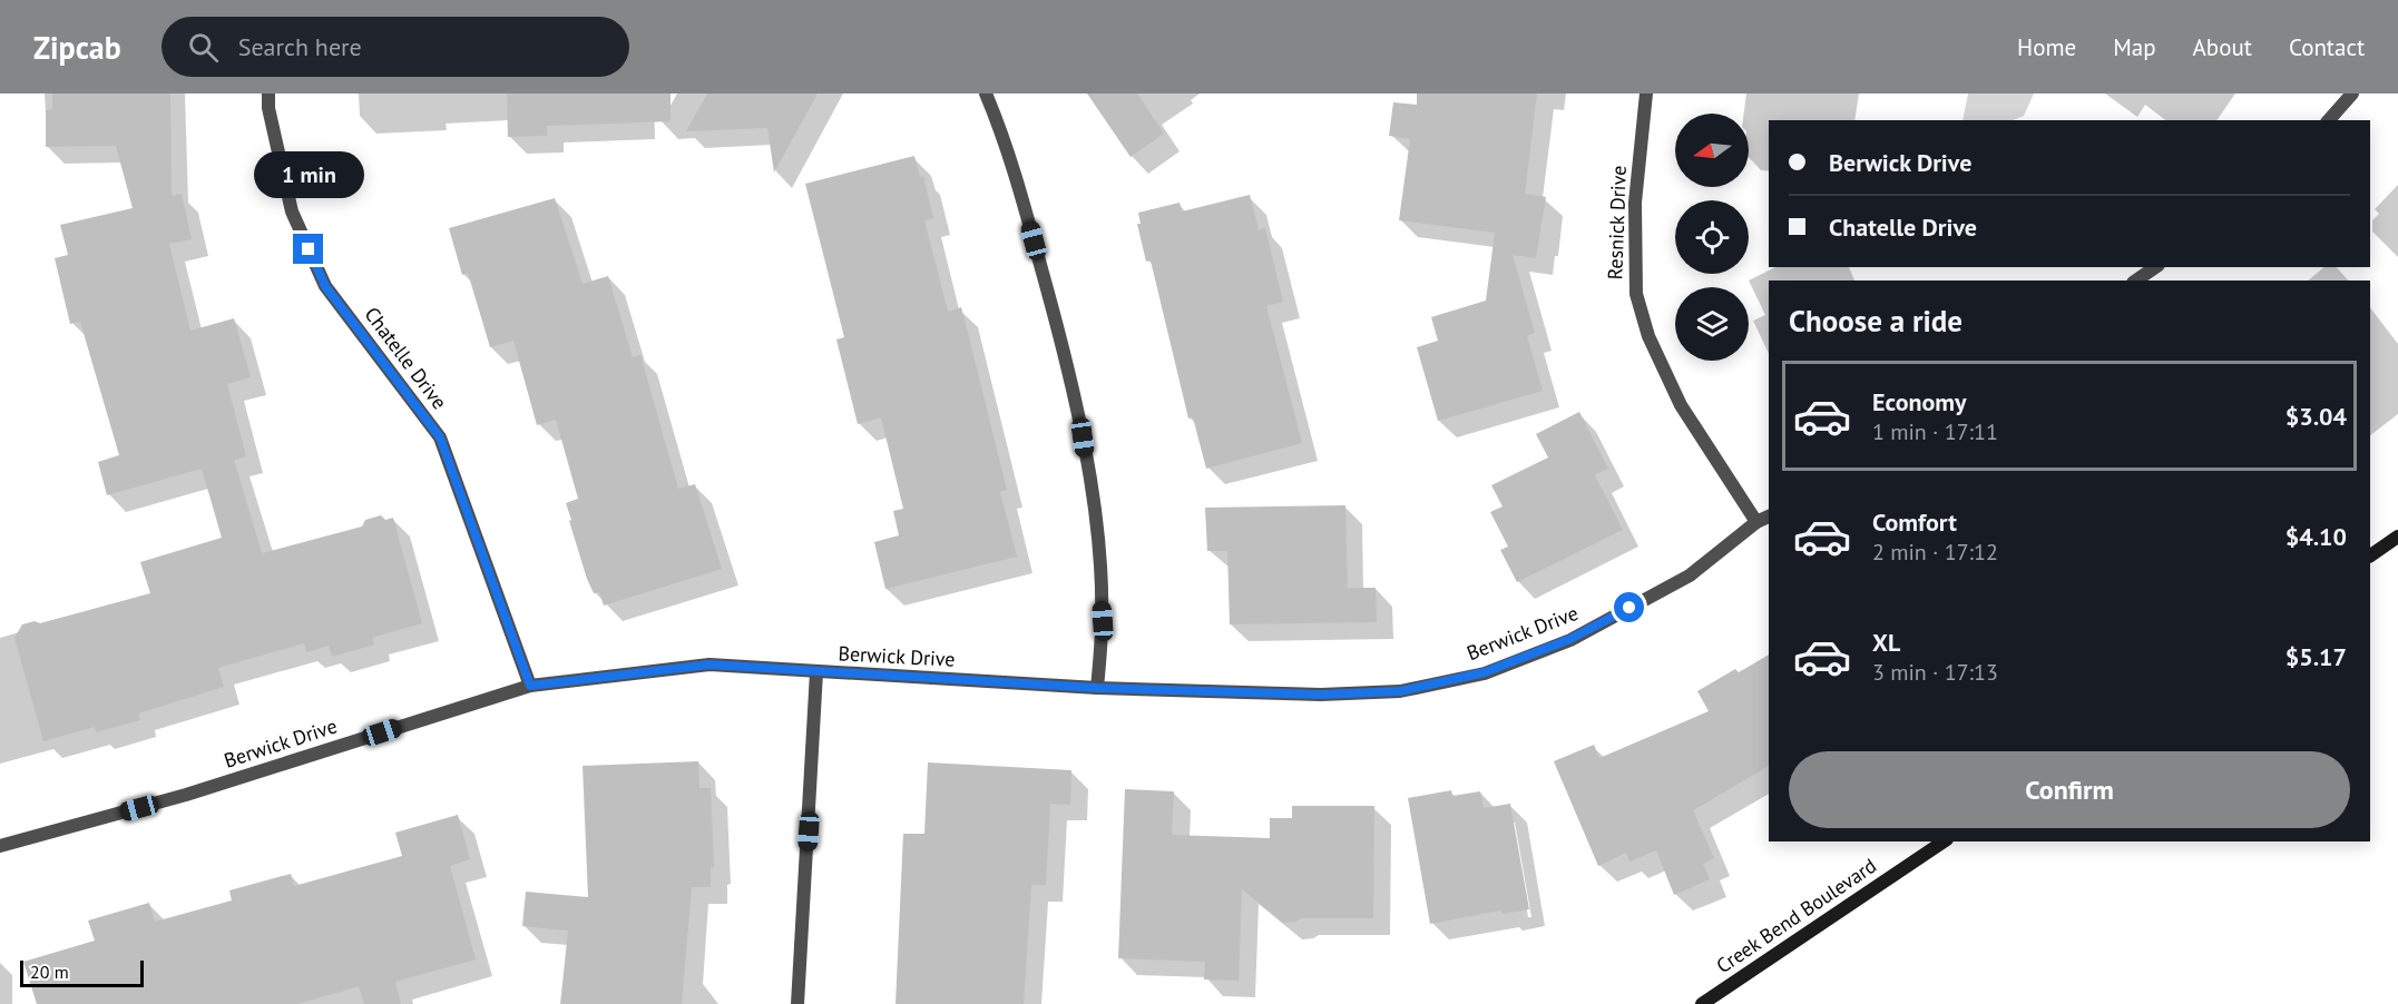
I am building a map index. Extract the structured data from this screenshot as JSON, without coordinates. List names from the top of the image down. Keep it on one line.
{"streets":{"street":["Resnick Drive","Chatelle Drive","Berwick Drive","Creek Bend Boulevard"]},"crossings":[["Resnick Drive","Berwick Drive"],["Chatelle Drive","Berwick Drive"]],"scale_bar":"20 m","north":"left","page":{"header":"Zipcab","search":"Search here","nav":["Home","Map","About","Contact"],"banner":["Berwick Drive","Chatelle Drive"],"bubble":"1 min","heading":"Choose a ride","list":[{"name":"Economy","note":"1 min · 17:11","value":"$3.04"},{"name":"Comfort","note":"2 min · 17:12","value":"$4.10"},{"name":"XL","note":"3 min · 17:13","value":"$5.17"}],"buttons":"Confirm","scale":"20 m"}}
